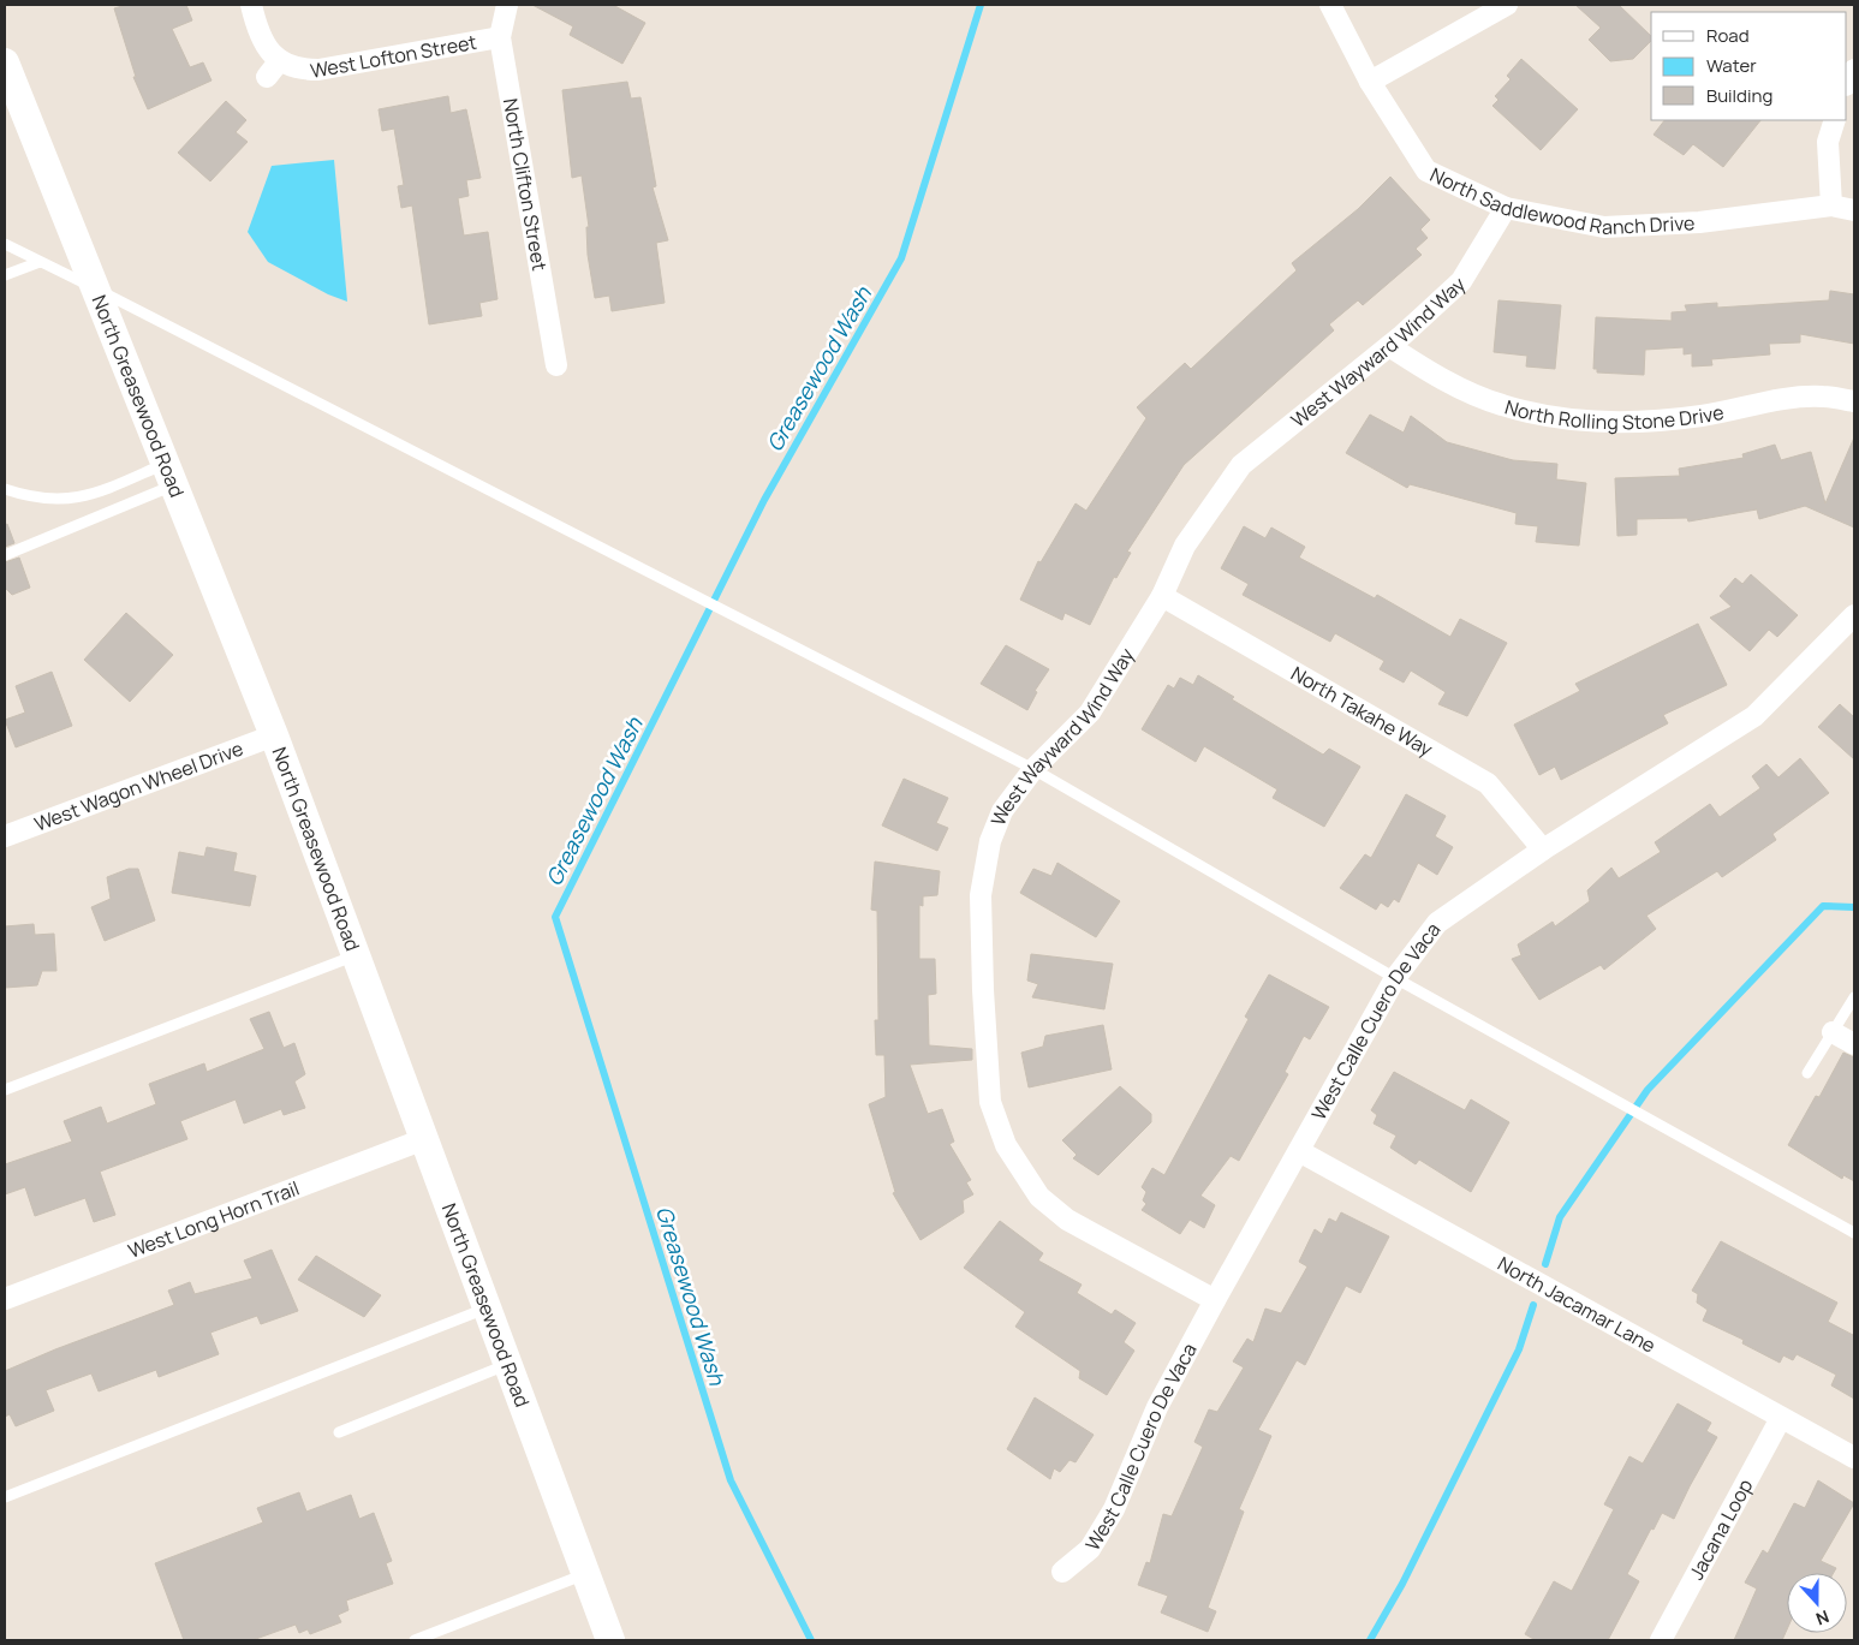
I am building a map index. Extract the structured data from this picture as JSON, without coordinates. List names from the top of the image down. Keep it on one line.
{"streets":{"street":["West Lofton Street","North Clifton Street","North Saddlewood Ranch Drive","West Wayward Wind Way","North Greasewood Road","North Rolling Stone Drive","North Takahe Way","West Wagon Wheel Drive","West Calle Cuero De Vaca","West Long Horn Trail","North Jacamar Lane","Jacana Loop"]},"crossings":[["West Lofton Street","North Clifton Street"],["North Saddlewood Ranch Drive","West Wayward Wind Way"],["West Wayward Wind Way","North Rolling Stone Drive"],["West Wayward Wind Way","North Takahe Way"],["West Wayward Wind Way","West Calle Cuero De Vaca"],["North Greasewood Road","West Wagon Wheel Drive"],["North Greasewood Road","West Long Horn Trail"],["North Takahe Way","West Calle Cuero De Vaca"],["West Calle Cuero De Vaca","North Jacamar Lane"],["North Jacamar Lane","Jacana Loop"]],"water":["Greasewood Wash"],"legend":["Road","Water","Building"],"north":"bottom"}
